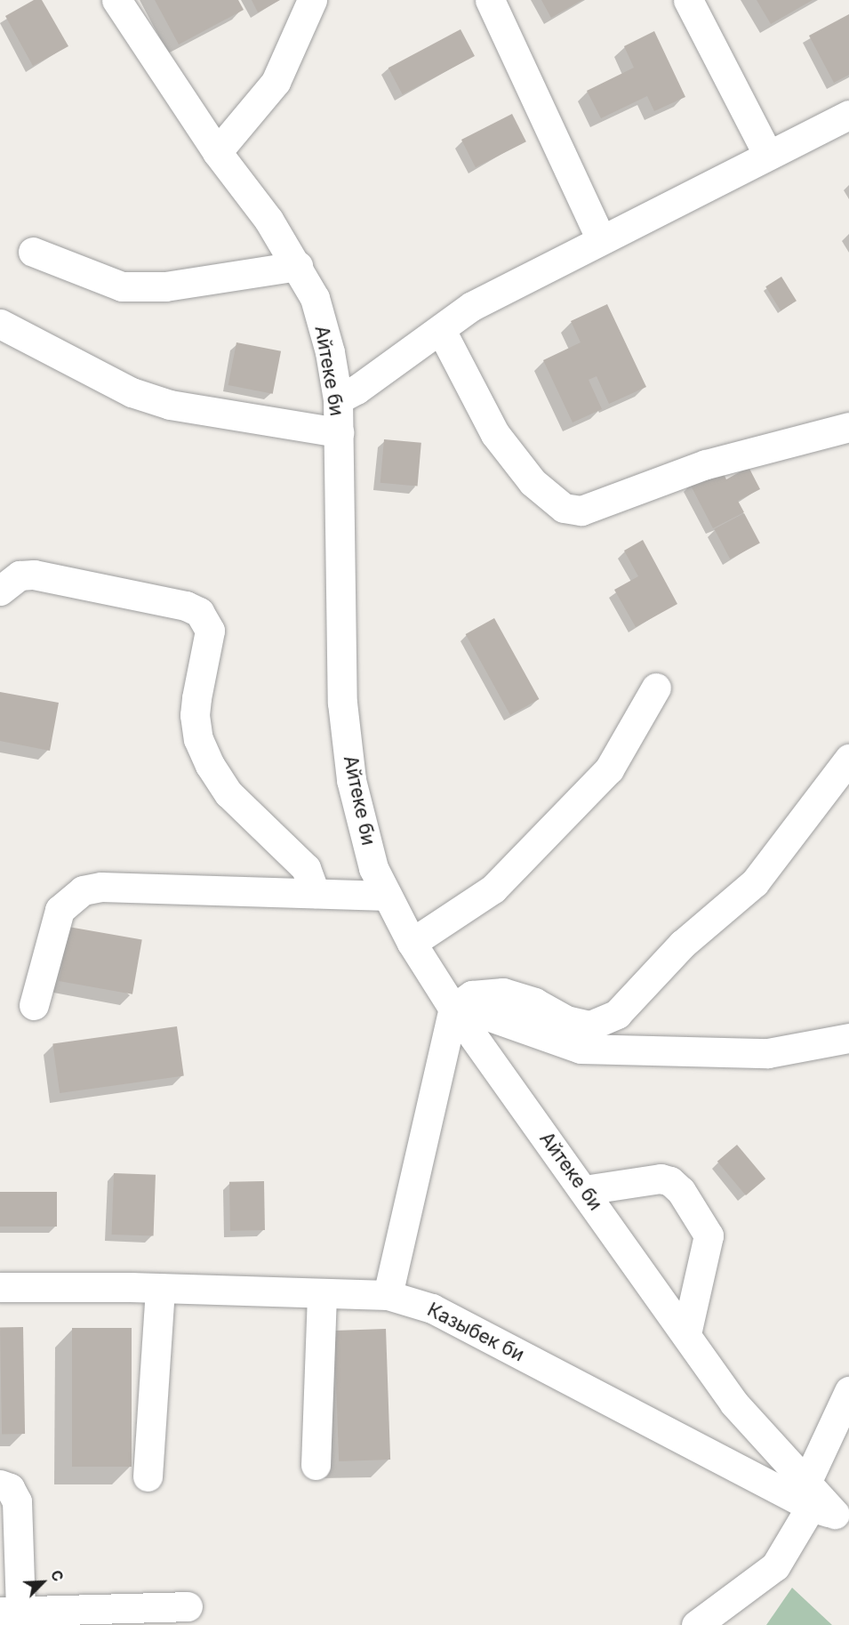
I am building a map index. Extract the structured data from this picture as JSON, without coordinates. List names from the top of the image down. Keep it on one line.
{"streets":{"street":["Айтеке би","Казыбек би"]},"crossings":[["Айтеке би","Казыбек би"]],"north":"top right"}
